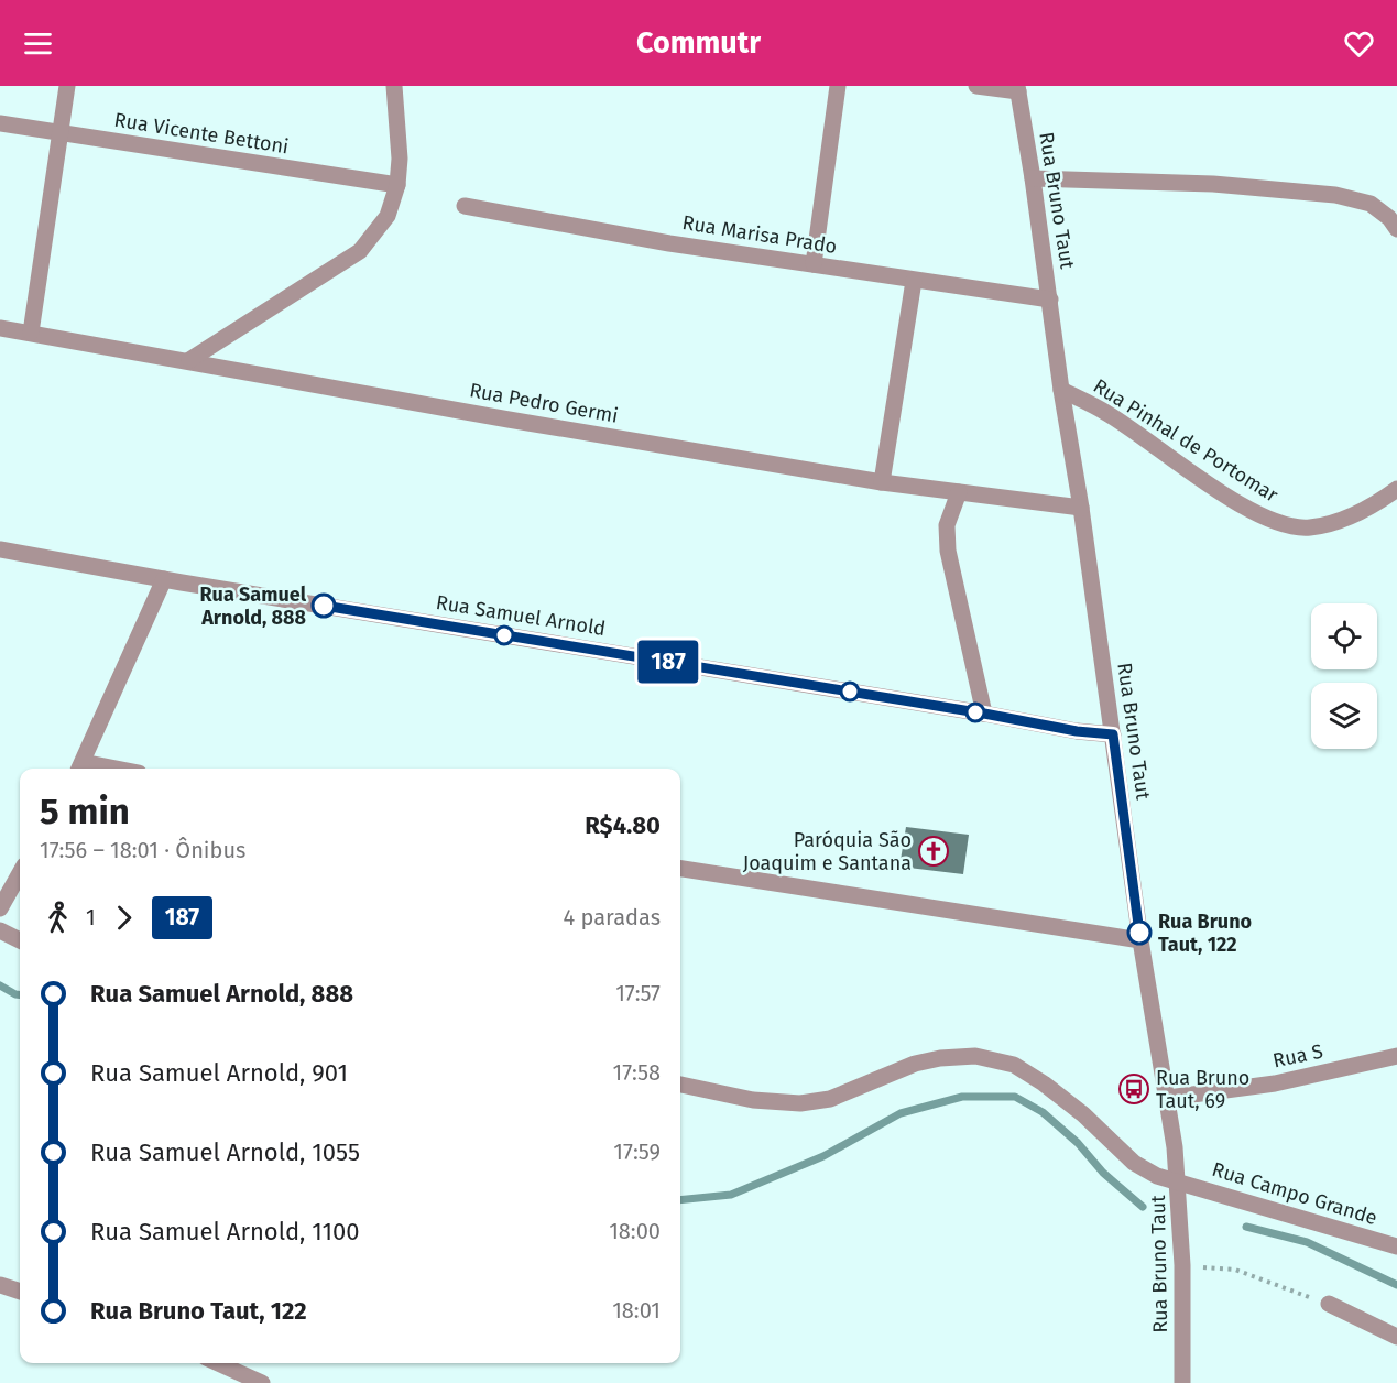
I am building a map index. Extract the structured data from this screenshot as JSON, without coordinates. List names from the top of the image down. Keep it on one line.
{"streets":{"street":["Rua Vicente Bettoni","Rua Bruno Taut","Rua Marisa Prado","Rua Pedro Germi","Rua Pinhal de Portomar","Rua Samuel Arnold","Rua S","Rua Campo Grande"]},"crossings":[["Rua Bruno Taut","Rua Marisa Prado"],["Rua Bruno Taut","Rua Pedro Germi"],["Rua Bruno Taut","Rua Pinhal de Portomar"],["Rua Bruno Taut","Rua Samuel Arnold"],["Rua Bruno Taut","Rua S"],["Rua Bruno Taut","Rua Campo Grande"]],"places":{"other":["Rua Samuel Arnold, 888","Rua Bruno Taut, 122"],"church":["Paróquia São Joaquim e Santana"],"bus stop":["Rua Bruno Taut, 69"]},"lines":["bus line 187"],"page":{"header":"Commutr","on_map":"187","heading":["5 min","17:56 – 18:01 · Ônibus","R$4.80"],"legs":["1","187","4 paradas"],"list":[{"name":"Rua Samuel Arnold, 888","value":"17:57"},{"name":"Rua Samuel Arnold, 901","value":"17:58"},{"name":"Rua Samuel Arnold, 1055","value":"17:59"},{"name":"Rua Samuel Arnold, 1100","value":"18:00"},{"name":"Rua Bruno Taut, 122","value":"18:01"}]}}
